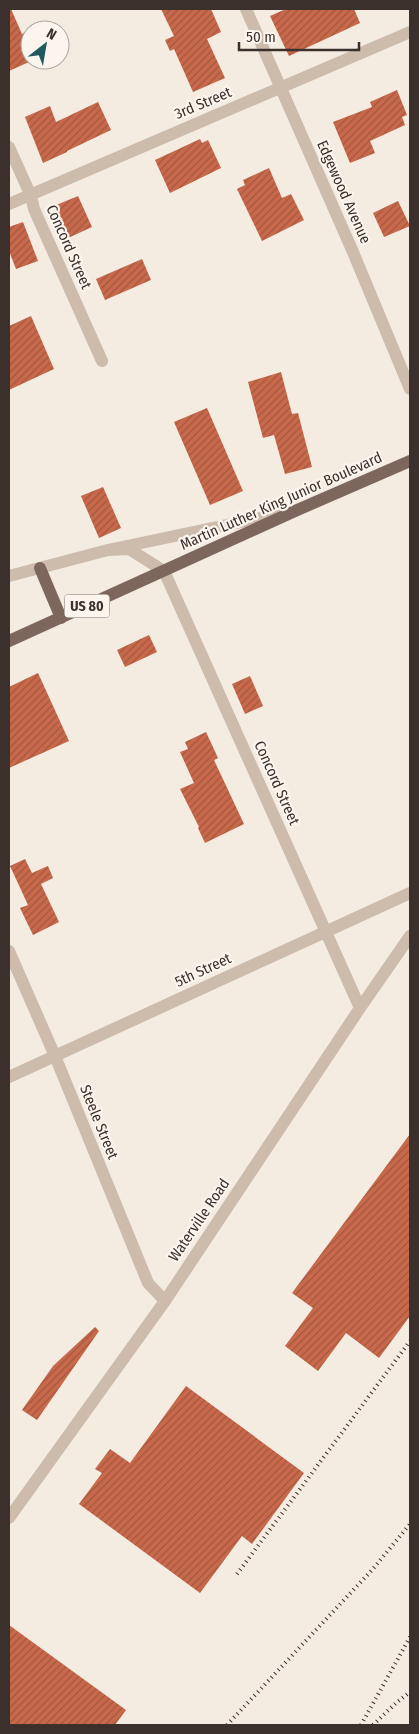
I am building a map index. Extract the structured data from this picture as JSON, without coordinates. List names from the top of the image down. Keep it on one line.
{"streets":{"main road":["Martin Luther King Junior Boulevard","US 80"],"street":["3rd Street","Edgewood Avenue","Concord Street","5th Street","Steele Street","Waterville Road"]},"crossings":[["3rd Street","Edgewood Avenue"],["3rd Street","Concord Street"],["Concord Street","Martin Luther King Junior Boulevard"],["Concord Street","US 80"],["Concord Street","5th Street"],["Concord Street","Waterville Road"],["Martin Luther King Junior Boulevard","US 80"],["5th Street","Steele Street"],["Steele Street","Waterville Road"]],"scale_bar":"50 m","north":"top right"}
